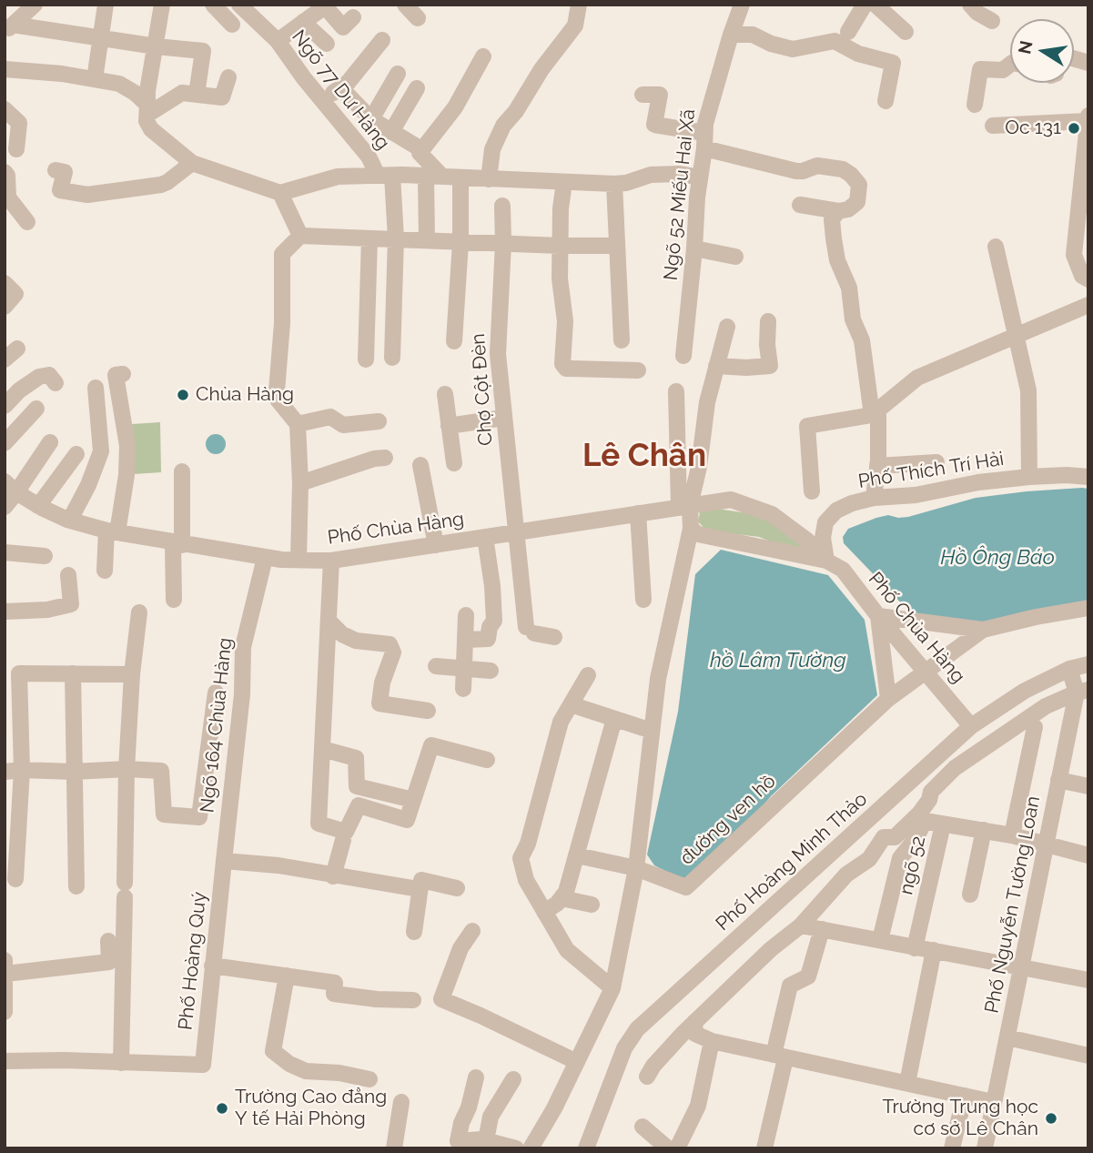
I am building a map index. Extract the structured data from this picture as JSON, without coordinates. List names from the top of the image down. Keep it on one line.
{"streets":{"street":["Ngõ 77 Dư Hàng","Ngõ 52 Miếu Hai Xã","Chợ Cột Đèn","Phố Thích Trí Hải","Phố Chùa Hàng","Ngõ 164 Chùa Hàng","đường ven hồ","Phố Hoàng Minh Thảo","ngõ 52","Phố Nguyễn Tường Loan","Phố Hoàng Quý"]},"crossings":[["Chợ Cột Đèn","Phố Chùa Hàng"],["Phố Thích Trí Hải","Phố Chùa Hàng"],["Phố Chùa Hàng","Ngõ 164 Chùa Hàng"],["Phố Chùa Hàng","Phố Hoàng Minh Thảo"],["Ngõ 164 Chùa Hàng","Phố Hoàng Quý"],["Phố Hoàng Minh Thảo","Phố Nguyễn Tường Loan"],["ngõ 52","Phố Nguyễn Tường Loan"]],"districts":["Lê Chân"],"water":["Hồ Ông Báo","hồ Lâm Tường"],"places":["Oc 131","Chùa Hàng","Trường Cao đẳng Y tế Hải Phòng","Trường Trung học cơ sở Lê Chân"],"north":"left"}
